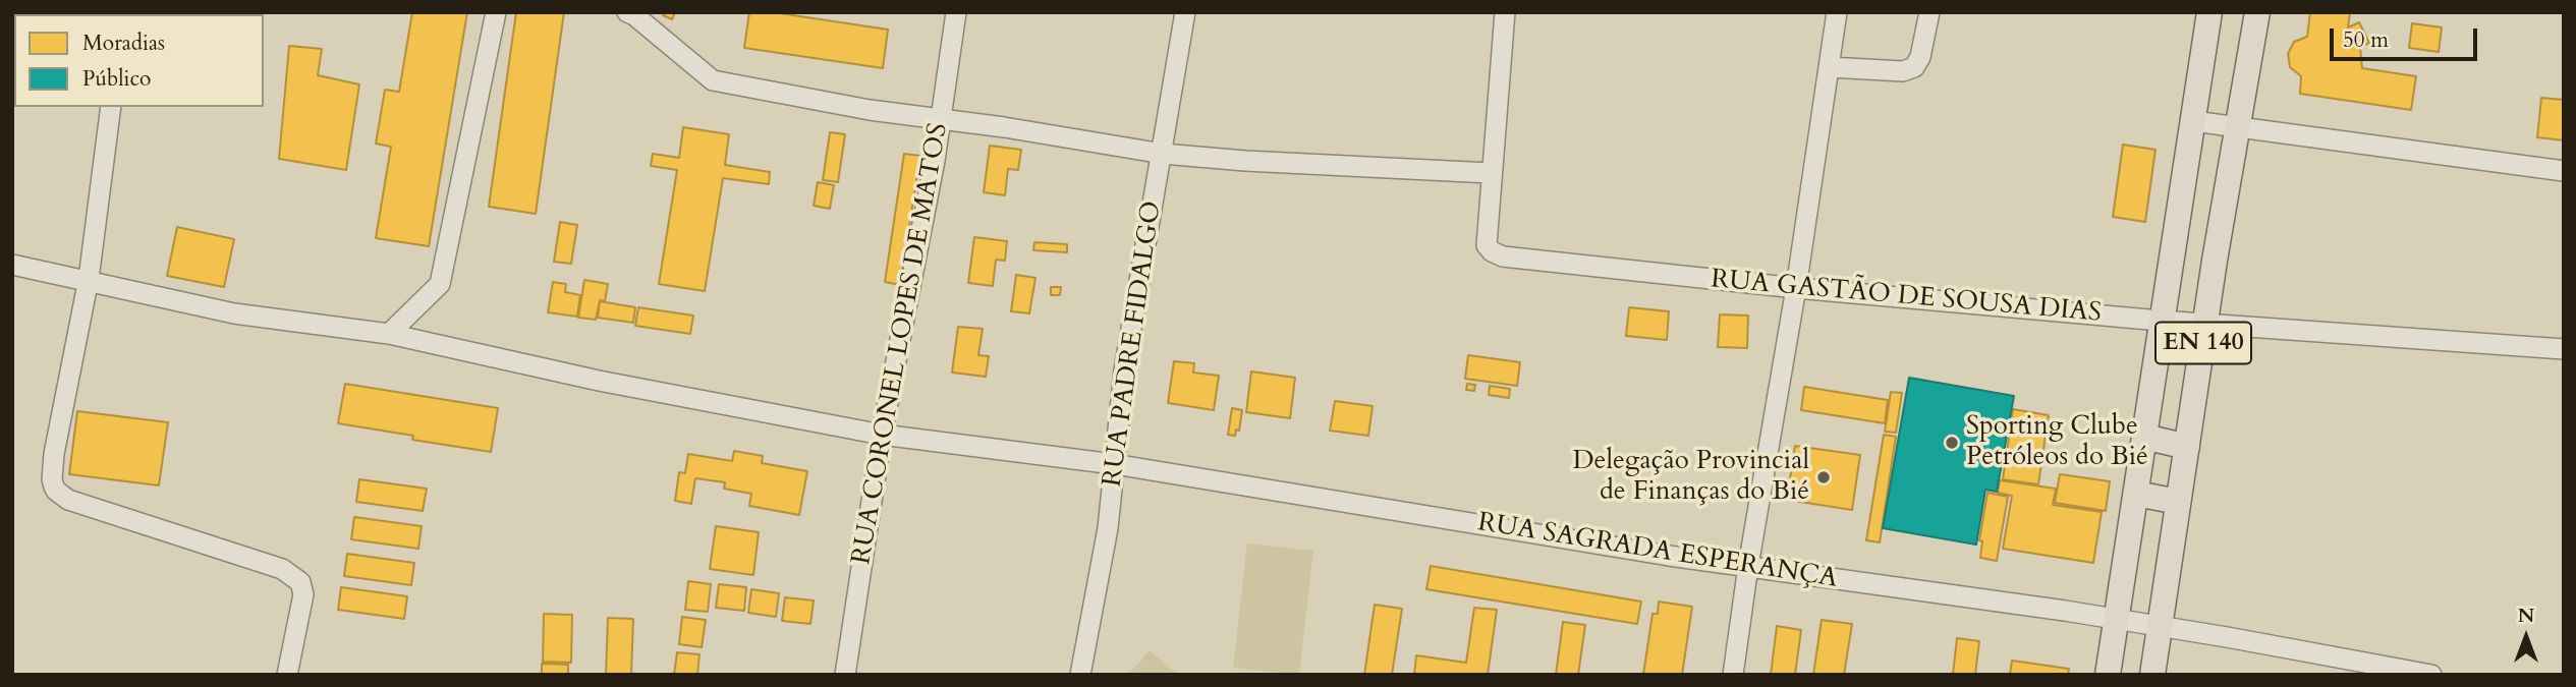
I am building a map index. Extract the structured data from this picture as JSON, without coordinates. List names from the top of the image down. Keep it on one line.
{"streets":{"main road":["EN 140"],"street":["RUA GASTÃO DE SOUSA DIAS","RUA CORONEL LOPES DE MATOS","RUA PADRE FIDALGO","RUA SAGRADA ESPERANÇA"]},"crossings":[["RUA GASTÃO DE SOUSA DIAS","EN 140"],["EN 140","RUA SAGRADA ESPERANÇA"],["RUA CORONEL LOPES DE MATOS","RUA SAGRADA ESPERANÇA"],["RUA PADRE FIDALGO","RUA SAGRADA ESPERANÇA"]],"places":["Sporting Clube Petróleos do Bié","Delegação Provincial de Finanças do Bié"],"legend":["Moradias","Público"],"scale_bar":"50 m","north":"top"}
